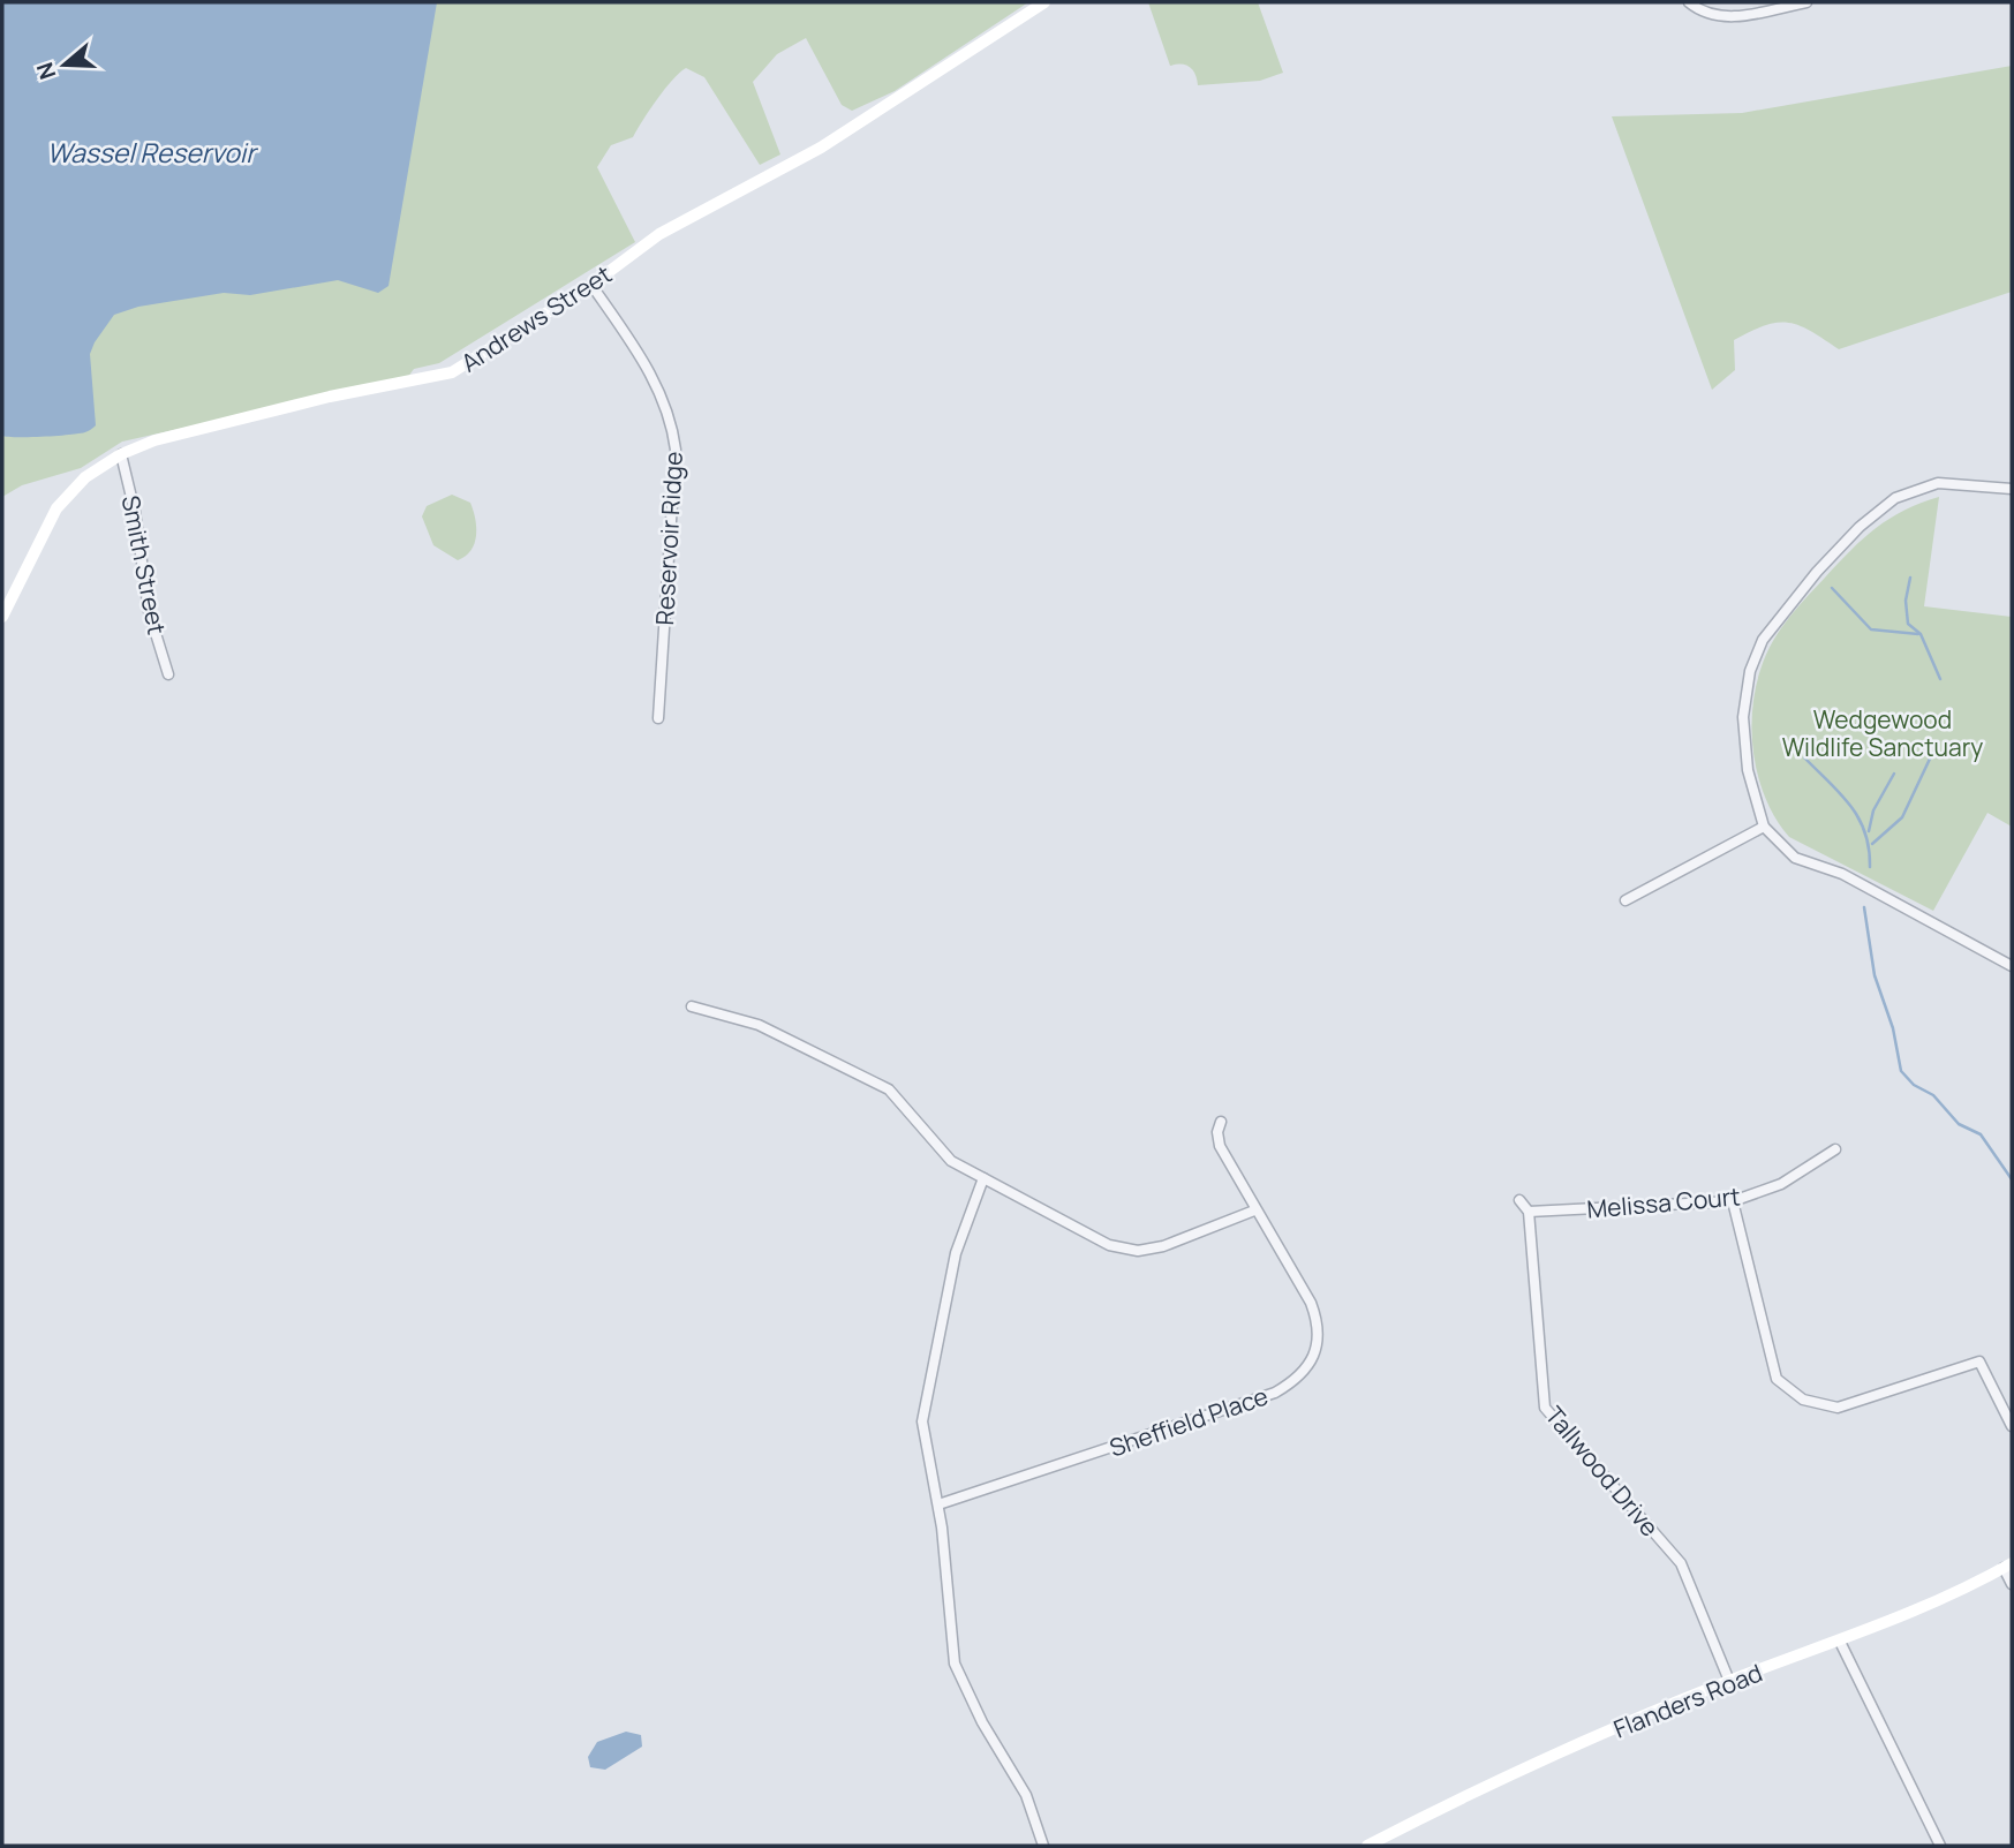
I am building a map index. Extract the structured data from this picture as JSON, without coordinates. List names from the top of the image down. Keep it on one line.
{"streets":{"street":["Andrews Street","Reservoir Ridge","Smith Street","Melissa Court","Sheffield Place","Tallwood Drive","Flanders Road"]},"crossings":[["Andrews Street","Reservoir Ridge"],["Andrews Street","Smith Street"],["Melissa Court","Tallwood Drive"],["Tallwood Drive","Flanders Road"]],"water":["Wassel Reservoir"],"parks":["Wedgewood Wildlife Sanctuary"],"north":"left"}
